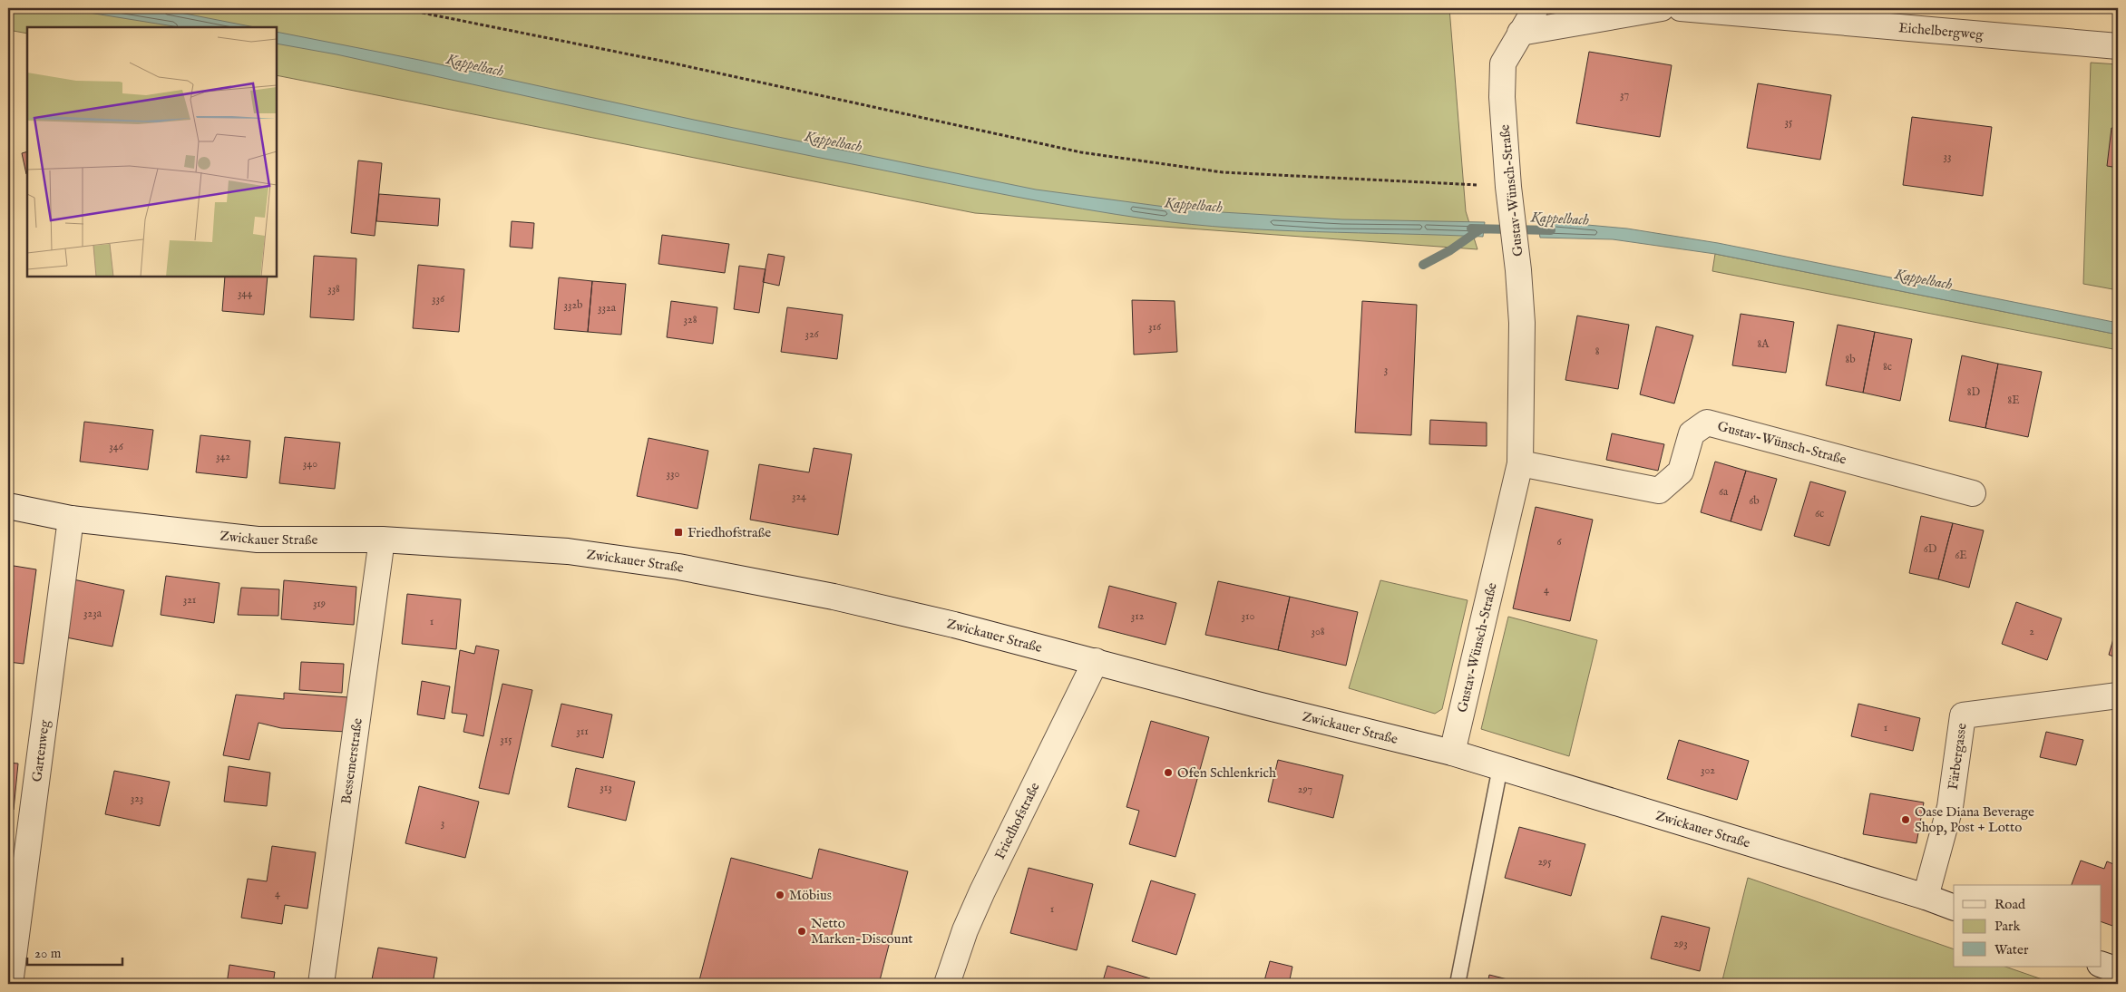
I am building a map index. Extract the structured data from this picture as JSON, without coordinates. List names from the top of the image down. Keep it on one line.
{"streets":{"street":["Eichelbergweg","Gustav-Wünsch-Straße","Zwickauer Straße","Gartenweg","Färbergasse","Bessemerstraße","Friedhofstraße"]},"crossings":[["Gustav-Wünsch-Straße","Zwickauer Straße"],["Zwickauer Straße","Gartenweg"],["Zwickauer Straße","Färbergasse"],["Zwickauer Straße","Bessemerstraße"],["Zwickauer Straße","Friedhofstraße"]],"water":["Kappelbach"],"places":{"transit":["Friedhofstraße"],"other":["Ofen Schlenkrich","Oase Diana Beverage Shop, Post + Lotto","Möbius","Netto Marken-Discount"]},"house_numbers":["37","35","33","338","344","336","332b","332a","328","316","326","8A","8","8b","8c","3","8D","8E","346","342","340","330","6a","324","6b","6c","6","6D","6E","4","321","319","323a","312","310","1","308","2","1","311","315","302","313","297","323","3","295","4","1","293"],"legend":["Road","Park","Water"],"scale_bar":"20 m"}
